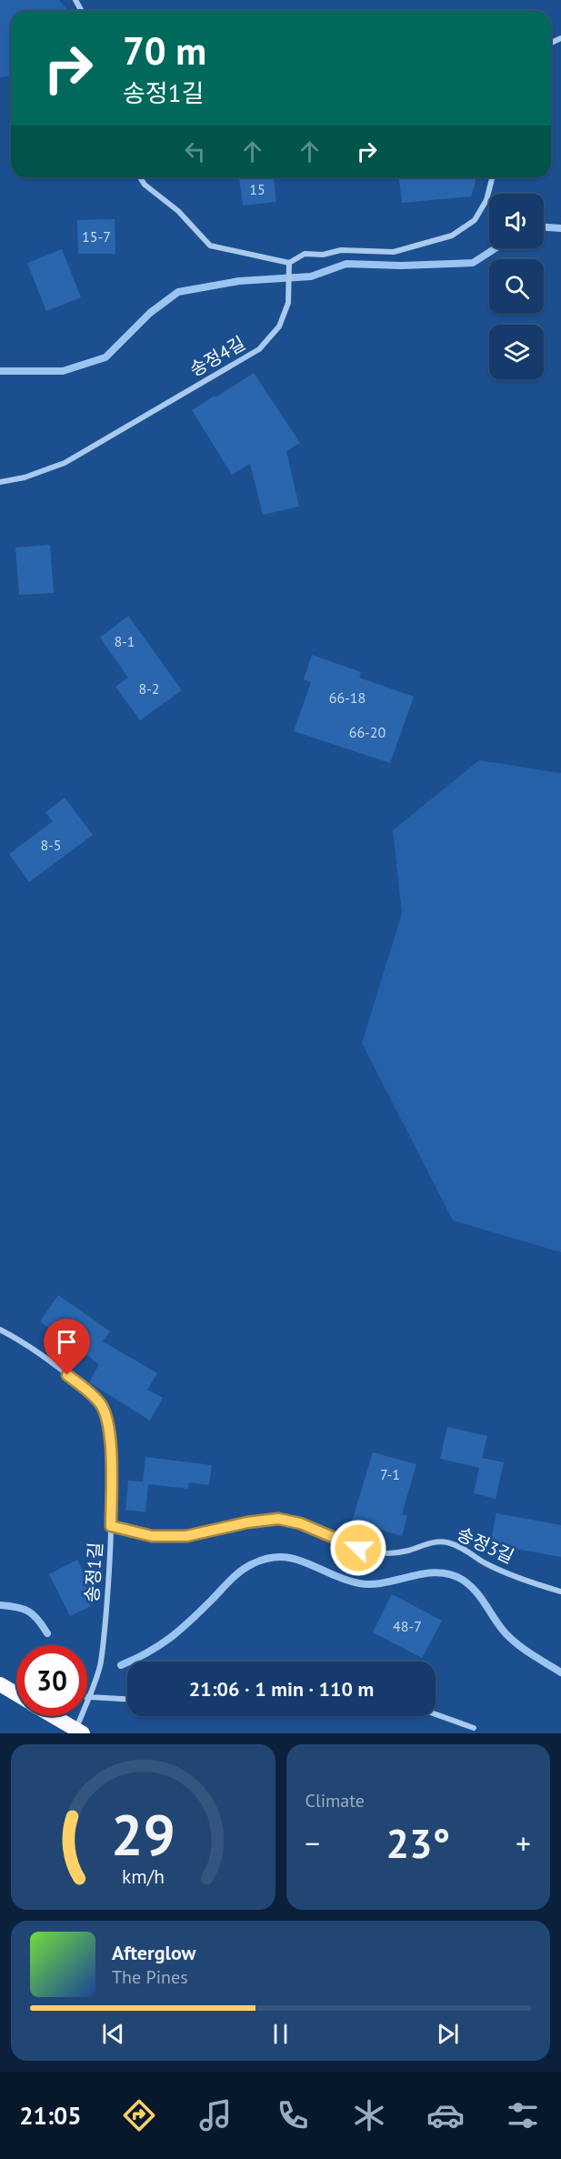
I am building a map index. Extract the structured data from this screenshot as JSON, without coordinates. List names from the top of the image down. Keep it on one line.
{"streets":{"street":["송정4길","송정3길","송정1길"]},"crossings":[["송정3길","송정1길"]],"house_numbers":["15","15-7","8-1","8-2","66-18","66-20","8-5","7-1","48-7"],"page":{"turn":["70 m","송정1길"],"limit":"30","trip":"21:06 · 1 min · 110 m","tile":"Climate","heat":["−","23°","+"],"song":["Afterglow","The Pines"],"tabs":"21:05","gauge":["29","km/h"]}}
